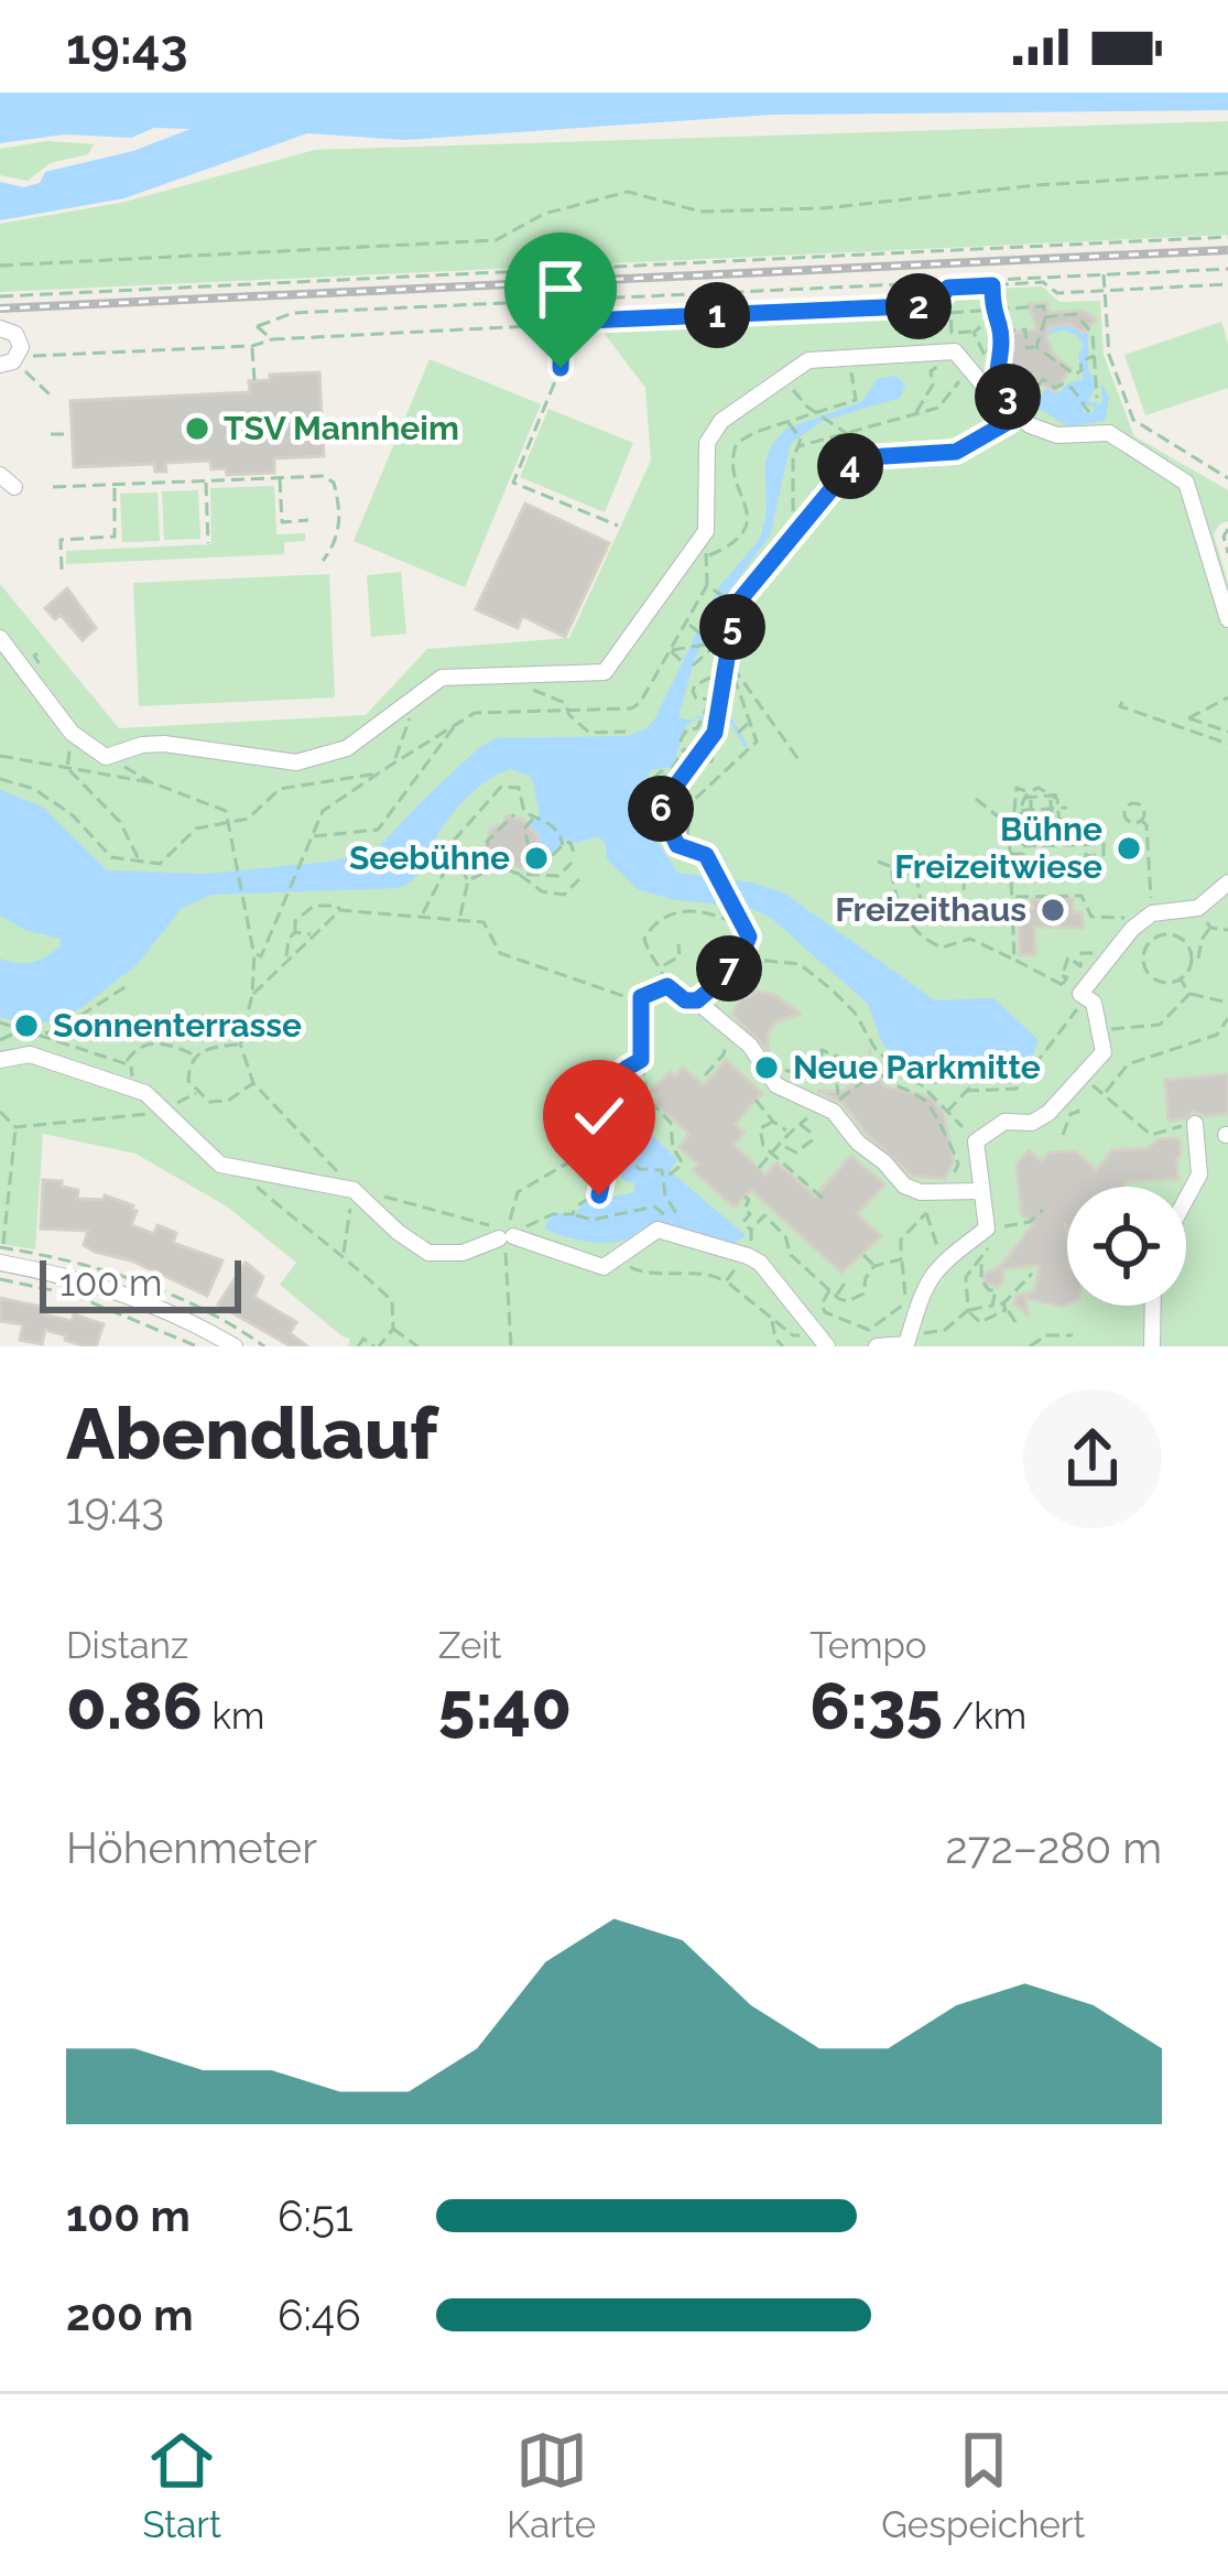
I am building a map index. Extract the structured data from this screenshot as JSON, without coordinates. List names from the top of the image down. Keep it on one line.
{"places":["TSV Mannheim","Bühne Freizeitwiese","Seebühne","Freizeithaus","Sonnenterrasse","Neue Parkmitte"],"scale_bar":"100 m","page":{"status":"19:43","pins":["2","1","3","4","5","6","7"],"scale":"100 m","heading":["Abendlauf","19:43"],"stats":[["Distanz","0.86 km"],["Zeit","5:40"],["Tempo","6:35 /km"]],"chart":["Höhenmeter","272–280 m"],"list":[{"name":"100 m","note":"6:51"},{"name":"200 m","note":"6:46"}],"tabs":["Start","Karte","Gespeichert"]}}
